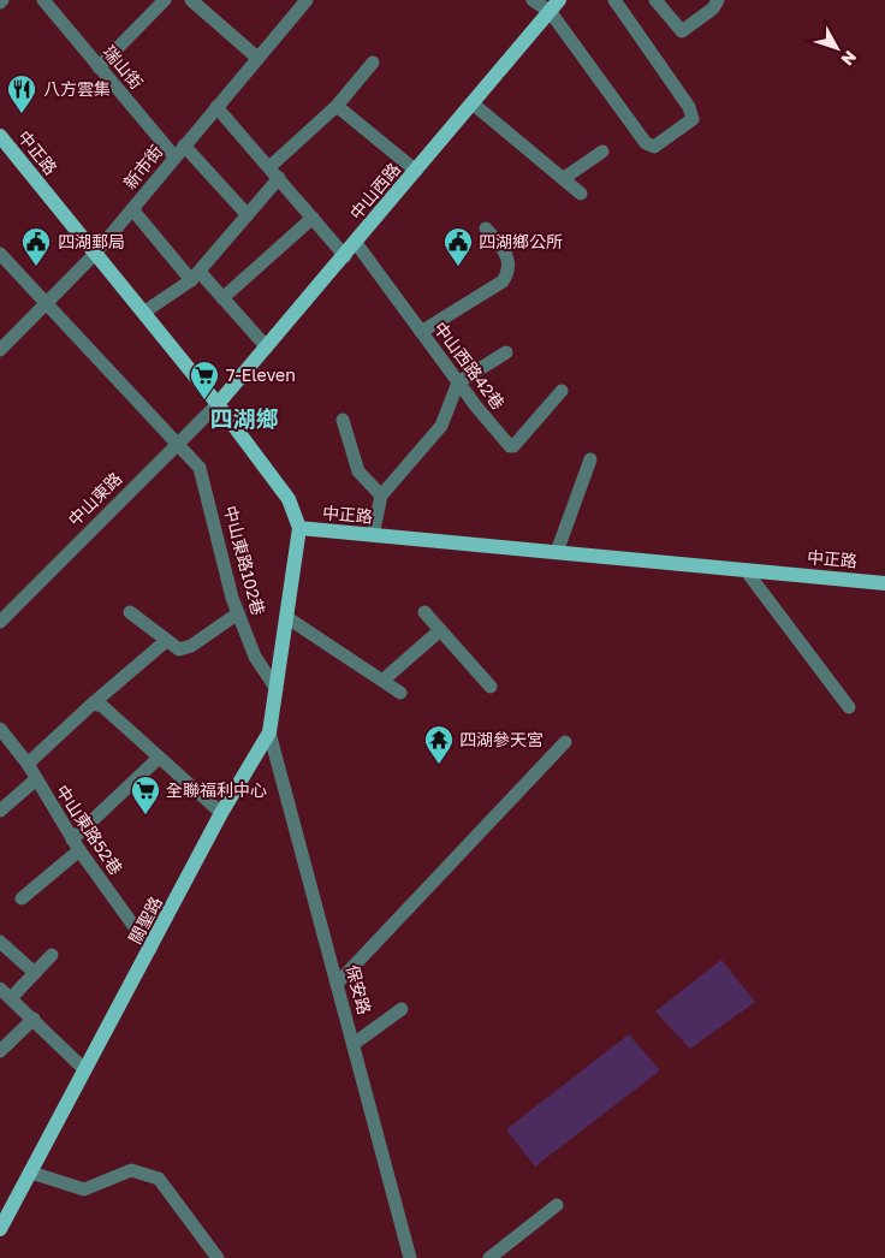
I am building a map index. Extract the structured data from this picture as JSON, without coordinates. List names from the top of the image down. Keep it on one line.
{"streets":{"main road":["中正路","中山西路","關聖路"],"street":["瑞山街","新市街","中山西路42巷","中山東路","中山東路102巷","中山東路52巷","保安路"]},"crossings":[["瑞山街","新市街"],["中正路","新市街"],["中正路","中山西路"],["中正路","中山東路"],["中正路","關聖路"],["新市街","中山東路102巷"],["中山西路","中山西路42巷"],["中山西路","中山東路"],["中山東路","中山東路102巷"],["中山東路102巷","關聖路"],["中山東路52巷","關聖路"],["關聖路","保安路"]],"districts":["四湖鄉"],"places":{"restaurant":["八方雲集"],"public building":["四湖郵局","四湖鄉公所"],"supermarket":["7-Eleven","全聯福利中心"],"temple":["四湖參天宮"]},"north":"bottom right"}
